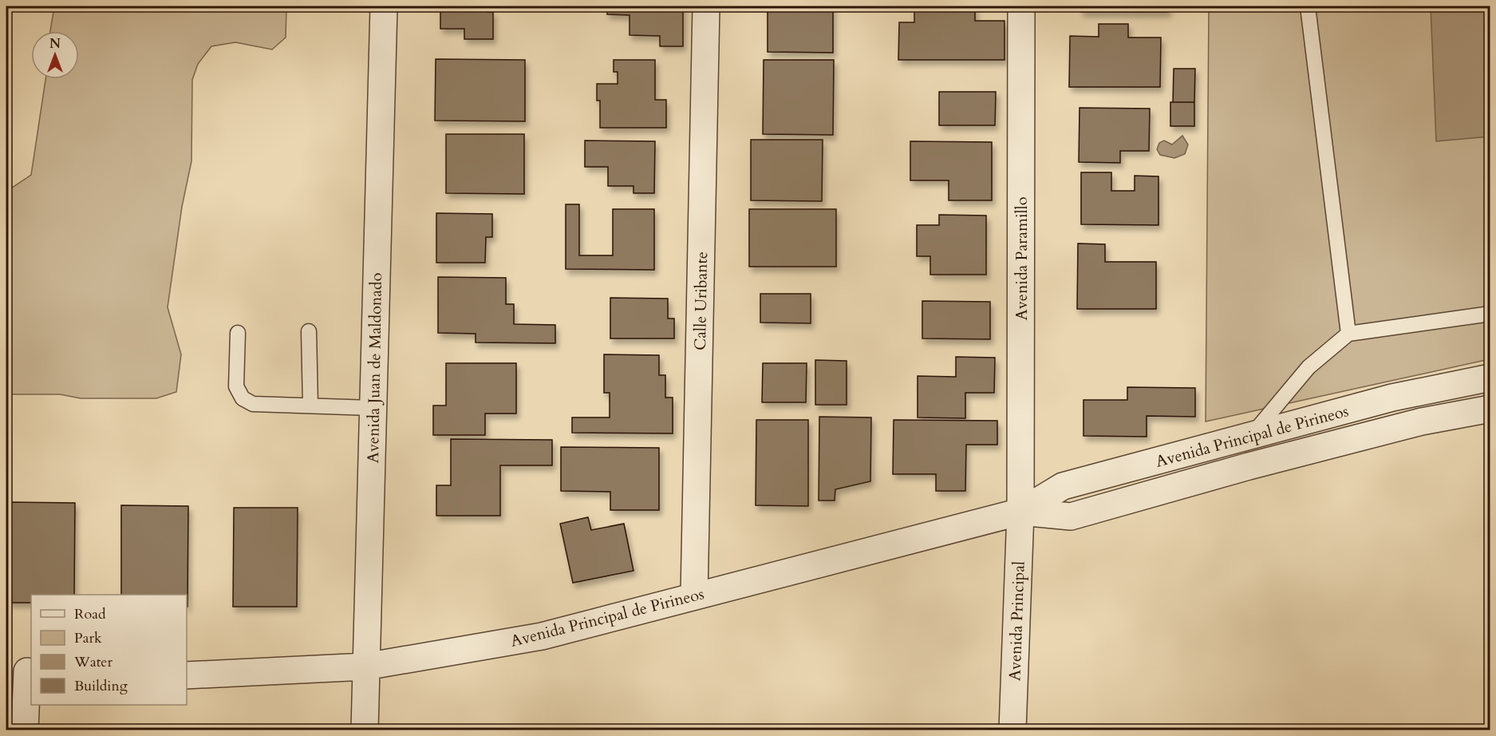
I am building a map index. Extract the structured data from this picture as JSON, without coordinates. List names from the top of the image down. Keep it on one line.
{"streets":{"street":["Avenida Paramillo","Calle Uribante","Avenida Juan de Maldonado","Avenida Principal de Pirineos","Avenida Principal"]},"crossings":[["Avenida Paramillo","Avenida Principal de Pirineos"],["Avenida Paramillo","Avenida Principal"],["Calle Uribante","Avenida Principal de Pirineos"],["Avenida Juan de Maldonado","Avenida Principal de Pirineos"],["Avenida Principal de Pirineos","Avenida Principal"]],"legend":["Road","Park","Water","Building"],"north":"top"}
